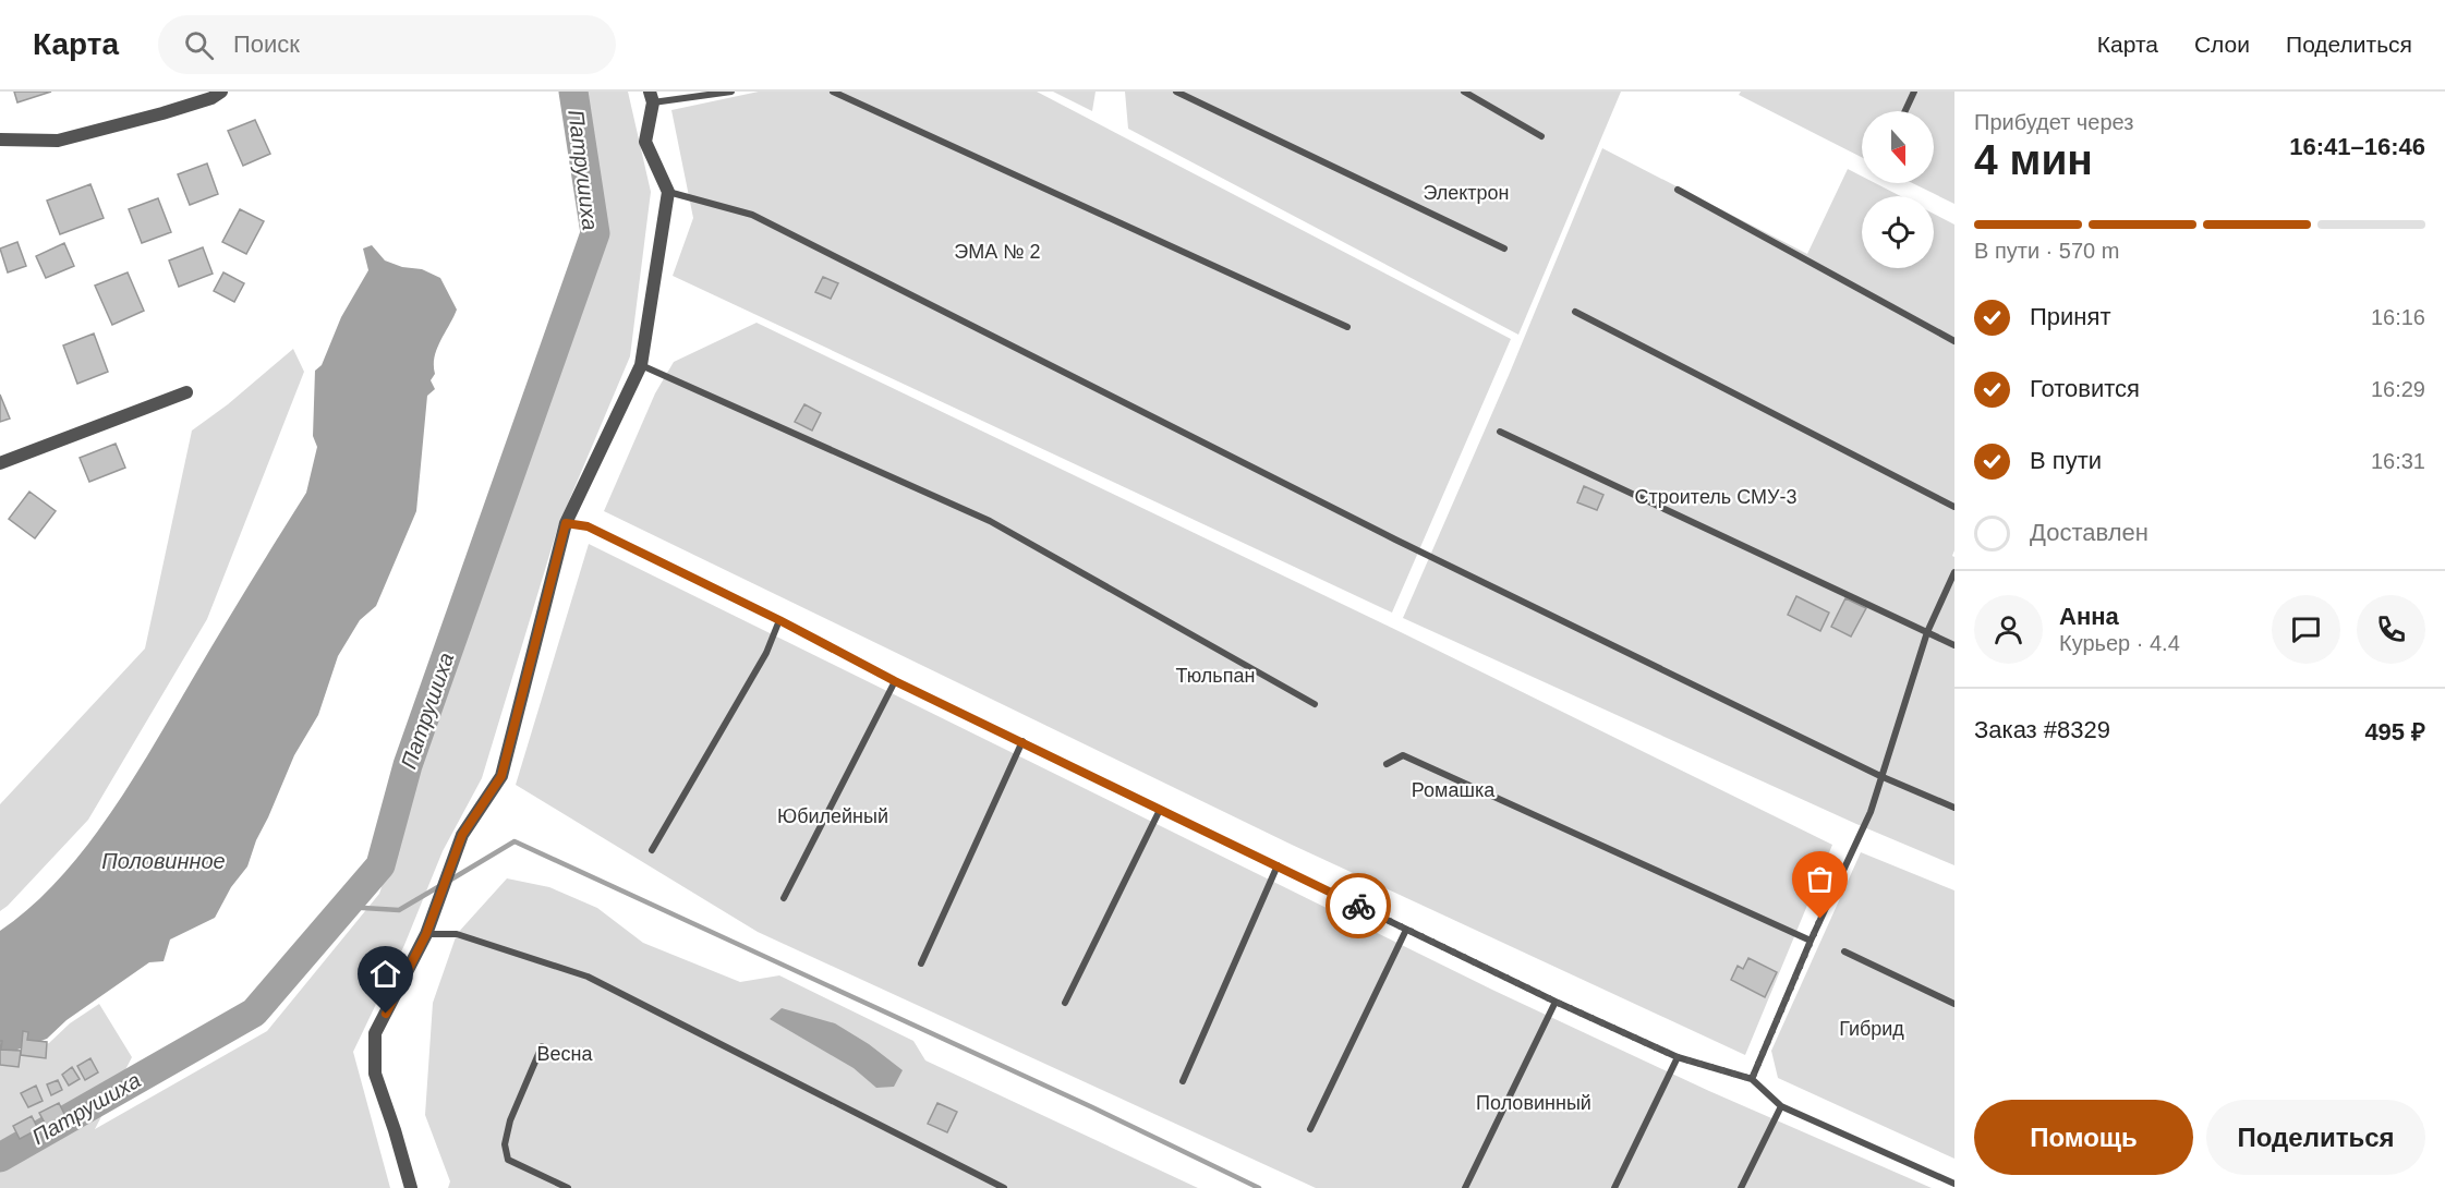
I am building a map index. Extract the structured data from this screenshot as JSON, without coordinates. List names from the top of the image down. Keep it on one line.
{"water":["Патрушиха","Половинное"],"parks":["Электрон","ЭМА № 2","Строитель СМУ-3","Тюльпан","Ромашка","Юбилейный","Гибрид","Весна","Половинный"],"north":"bottom","page":{"header":"Карта","search":"Поиск","nav":["Карта","Слои","Поделиться"],"heading":["4 мин","Прибудет через","16:41–16:46"],"panel":["Анна","Курьер · 4.4","Заказ #8329","495 ₽"],"bar":"В пути · 570 m","list":[["Принят","16:16"],["Готовится","16:29"],["В пути","16:31"],"Доставлен"],"buttons":["Помощь","Поделиться"]}}
